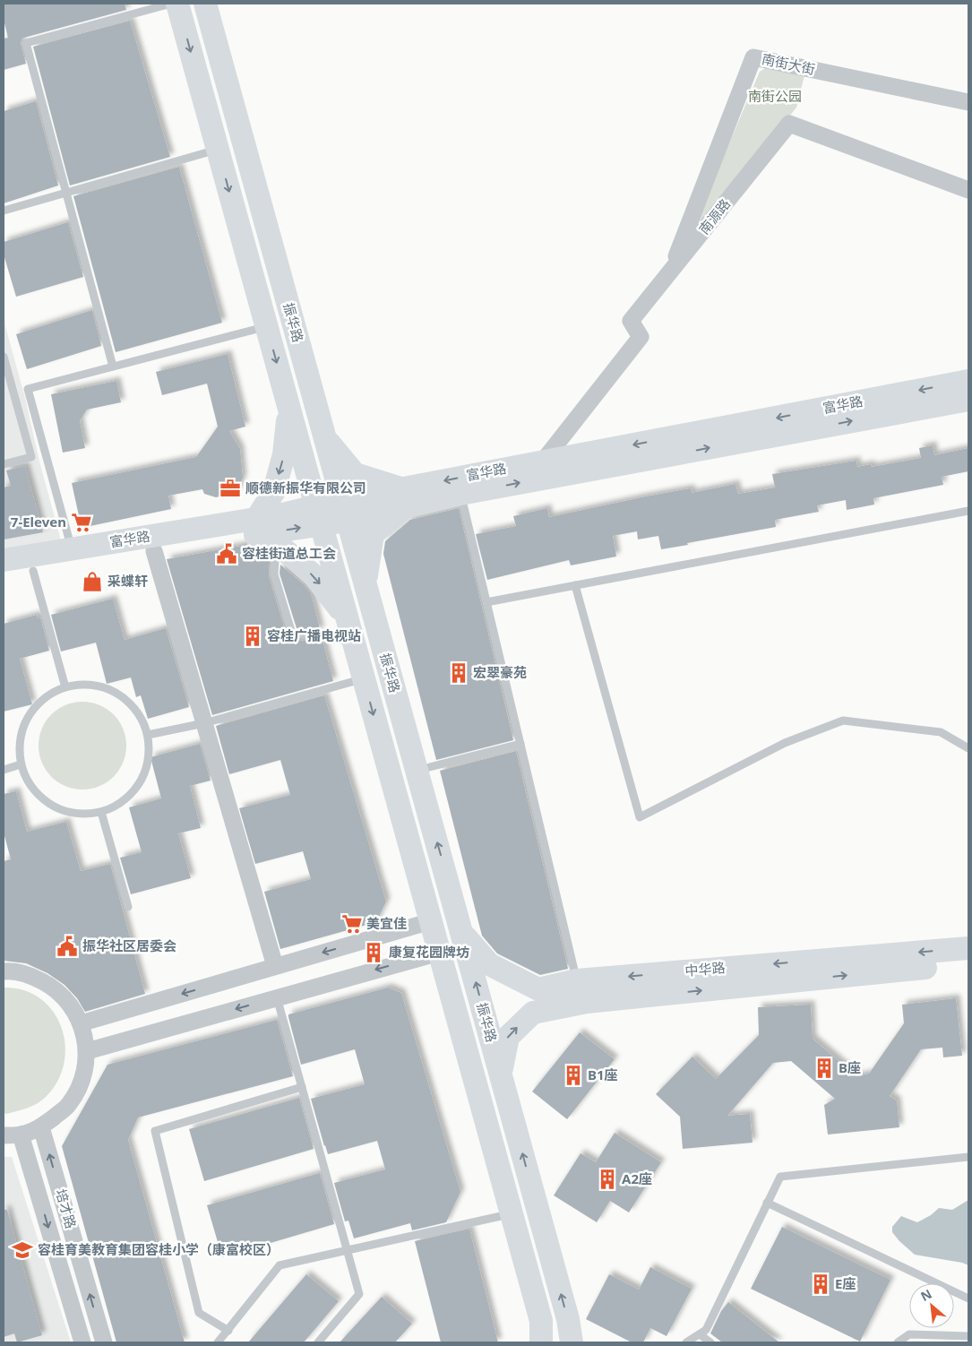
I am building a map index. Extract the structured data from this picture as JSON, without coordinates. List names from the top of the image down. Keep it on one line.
{"streets":{"street":["南街大街","南源路","振华路","富华路","中华路","培才路"]},"crossings":[["南街大街","南源路"],["南源路","富华路"],["振华路","富华路"],["振华路","中华路"]],"parks":["南街公园"],"places":{"office":["顺德新振华有限公司"],"supermarket":["7-Eleven","美宜佳"],"public building":["容桂街道总工会","振华社区居委会"],"shop":["采蝶轩"],"building":["容桂广播电视站","宏翠豪苑","康复花园牌坊","B座","B1座","A2座","E座"],"school or university":["容桂育美教育集团容桂小学（康富校区）"]},"north":"top left"}
